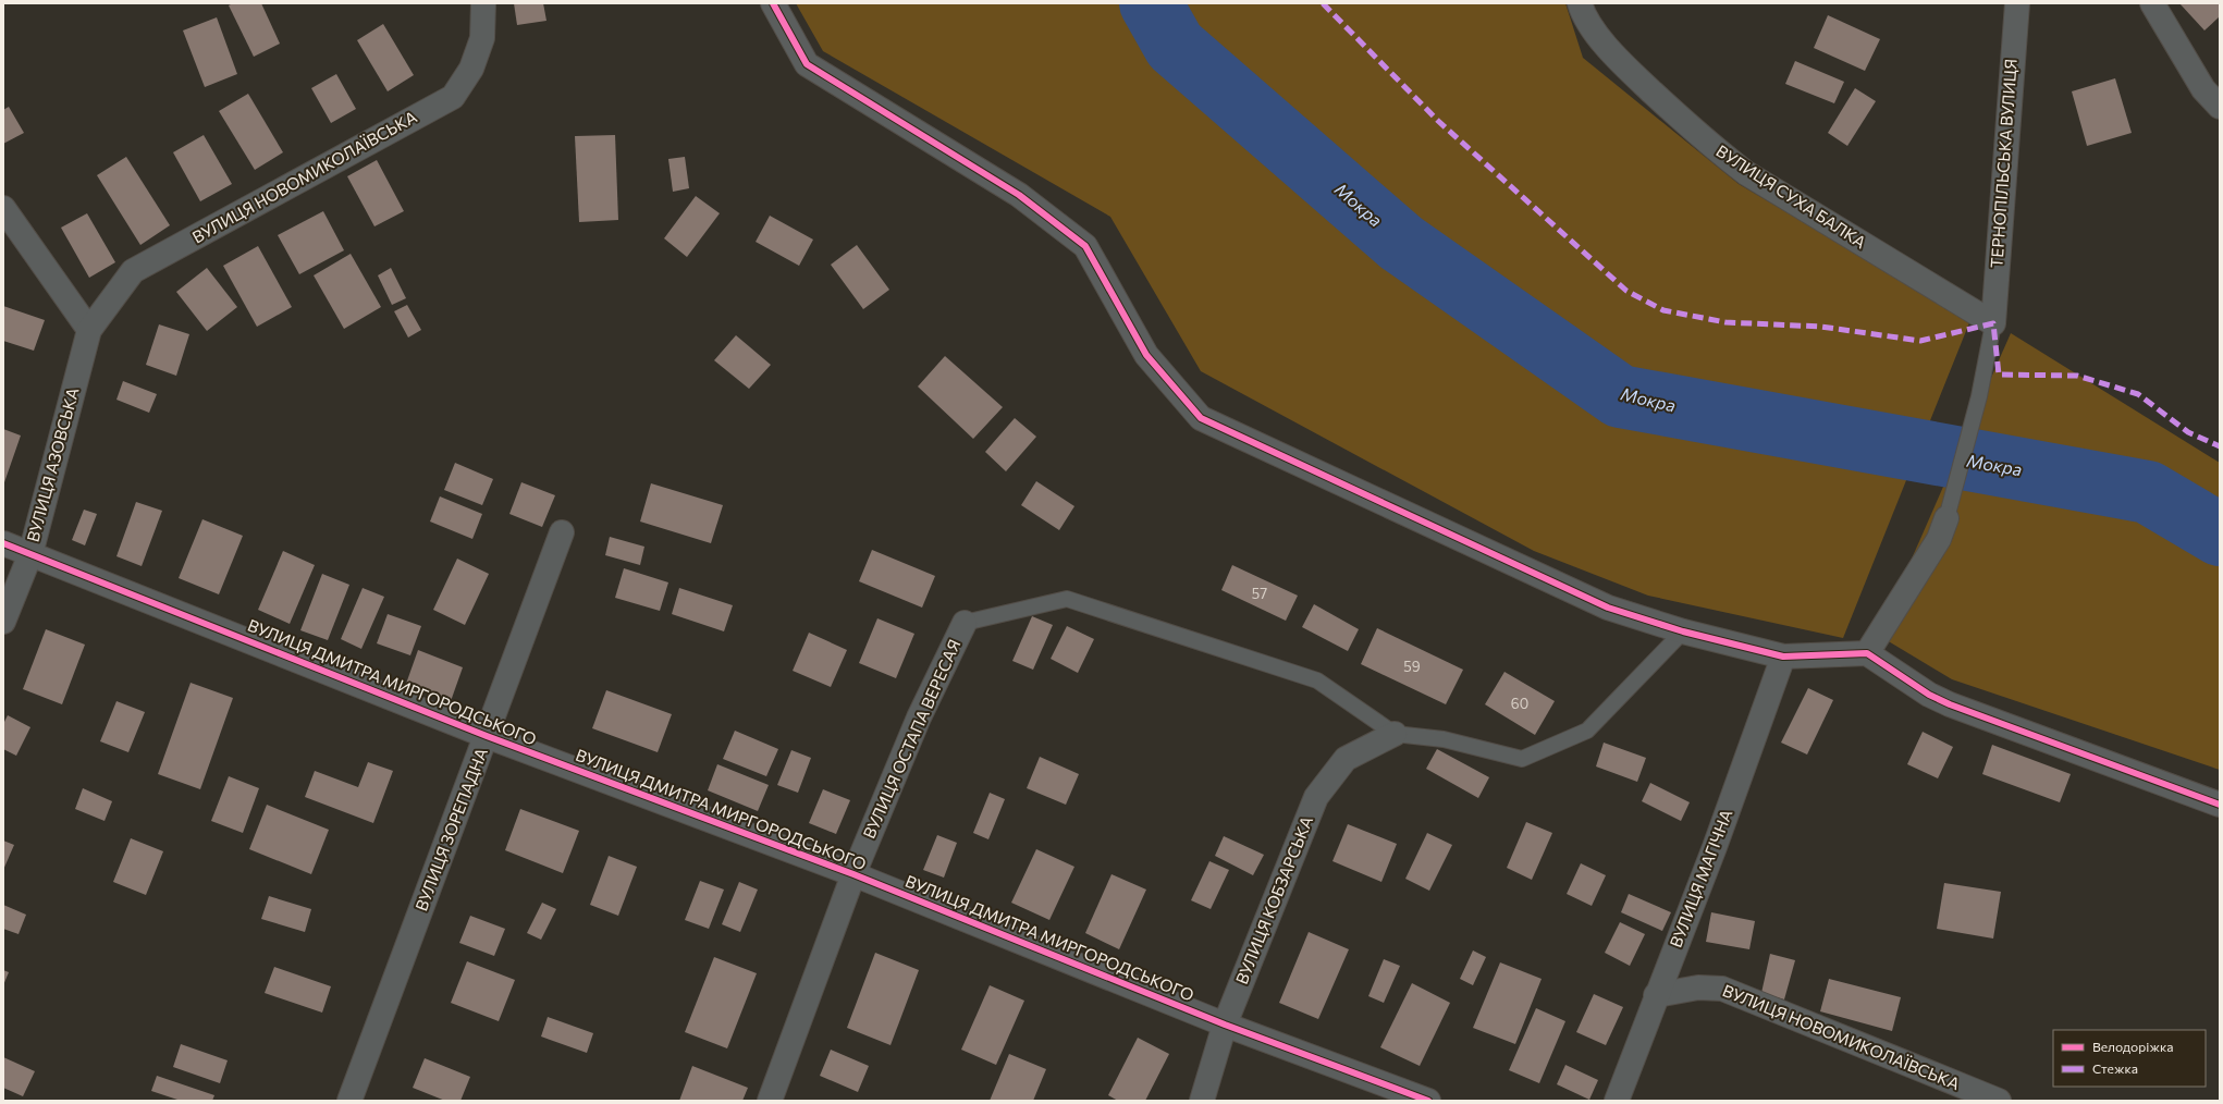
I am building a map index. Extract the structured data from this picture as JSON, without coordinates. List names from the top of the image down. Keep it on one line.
{"streets":{"street":["ТЕРНОПІЛЬСЬКА ВУЛИЦЯ","ВУЛИЦЯ НОВОМИКОЛАЇВСЬКА","ВУЛИЦЯ СУХА БАЛКА","ВУЛИЦЯ АЗОВСЬКА","ВУЛИЦЯ ДМИТРА МИРГОРОДСЬКОГО","ВУЛИЦЯ ОСТАПА ВЕРЕСАЯ","ВУЛИЦЯ ЗОРЕПАДНА","ВУЛИЦЯ МАГІЧНА","ВУЛИЦЯ КОБЗАРСЬКА"]},"crossings":[["ТЕРНОПІЛЬСЬКА ВУЛИЦЯ","ВУЛИЦЯ СУХА БАЛКА"],["ВУЛИЦЯ НОВОМИКОЛАЇВСЬКА","ВУЛИЦЯ АЗОВСЬКА"],["ВУЛИЦЯ НОВОМИКОЛАЇВСЬКА","ВУЛИЦЯ МАГІЧНА"],["ВУЛИЦЯ АЗОВСЬКА","ВУЛИЦЯ ДМИТРА МИРГОРОДСЬКОГО"],["ВУЛИЦЯ ДМИТРА МИРГОРОДСЬКОГО","ВУЛИЦЯ ОСТАПА ВЕРЕСАЯ"],["ВУЛИЦЯ ДМИТРА МИРГОРОДСЬКОГО","ВУЛИЦЯ ЗОРЕПАДНА"],["ВУЛИЦЯ ДМИТРА МИРГОРОДСЬКОГО","ВУЛИЦЯ КОБЗАРСЬКА"]],"water":["Мокра"],"house_numbers":["57","59","60"],"legend":["Велодоріжка","Стежка"]}
